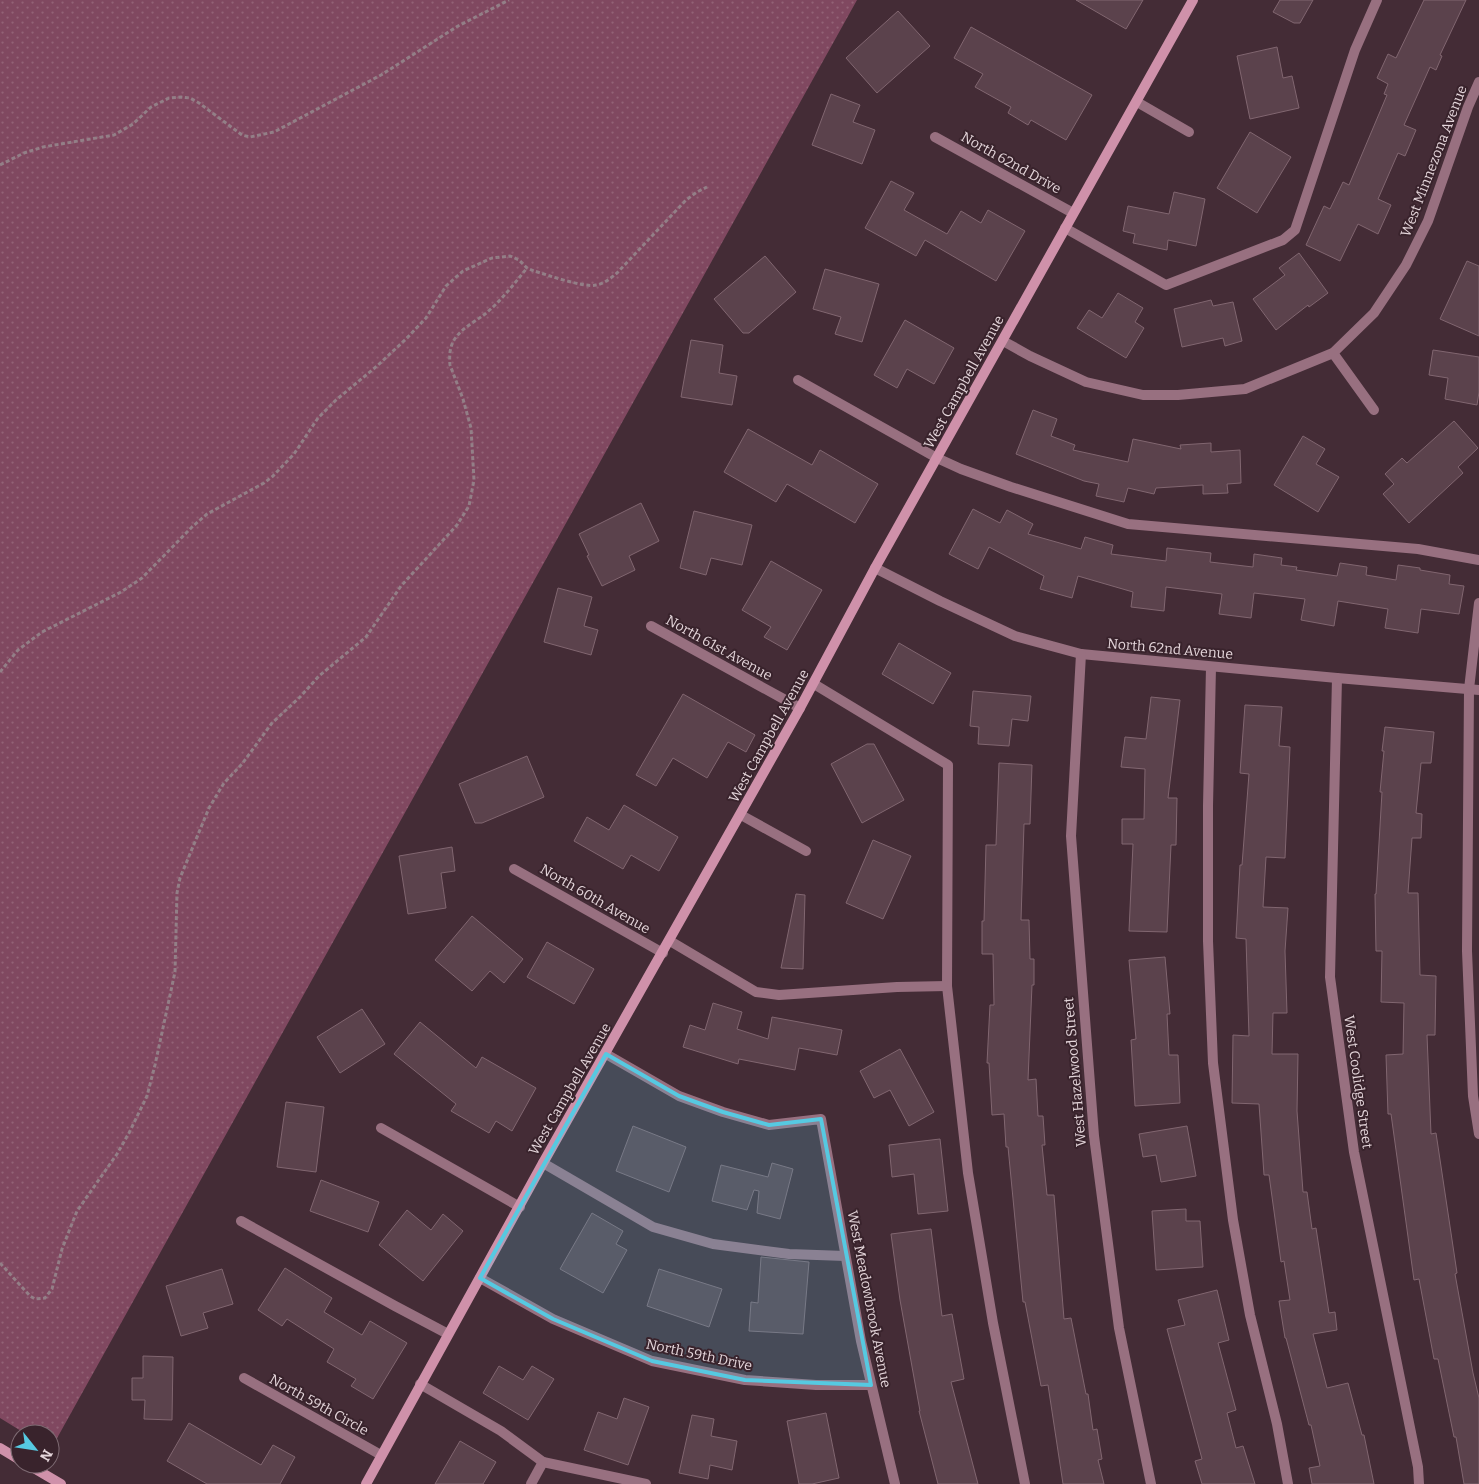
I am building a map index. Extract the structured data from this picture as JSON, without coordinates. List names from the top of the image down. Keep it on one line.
{"streets":{"street":["West Minnezona Avenue","North 62nd Drive","West Campbell Avenue","North 61st Avenue","North 62nd Avenue","North 60th Avenue","West Hazelwood Street","West Coolidge Street","West Meadowbrook Avenue","North 59th Drive","North 59th Circle"]},"crossings":[["West Minnezona Avenue","West Campbell Avenue"],["North 62nd Drive","West Campbell Avenue"],["West Campbell Avenue","North 61st Avenue"],["West Campbell Avenue","North 62nd Avenue"],["West Campbell Avenue","North 60th Avenue"],["West Campbell Avenue","West Meadowbrook Avenue"],["West Campbell Avenue","North 59th Drive"],["West Campbell Avenue","North 59th Circle"],["North 62nd Avenue","West Hazelwood Street"],["North 62nd Avenue","West Coolidge Street"],["West Meadowbrook Avenue","North 59th Drive"]],"north":"bottom right"}
